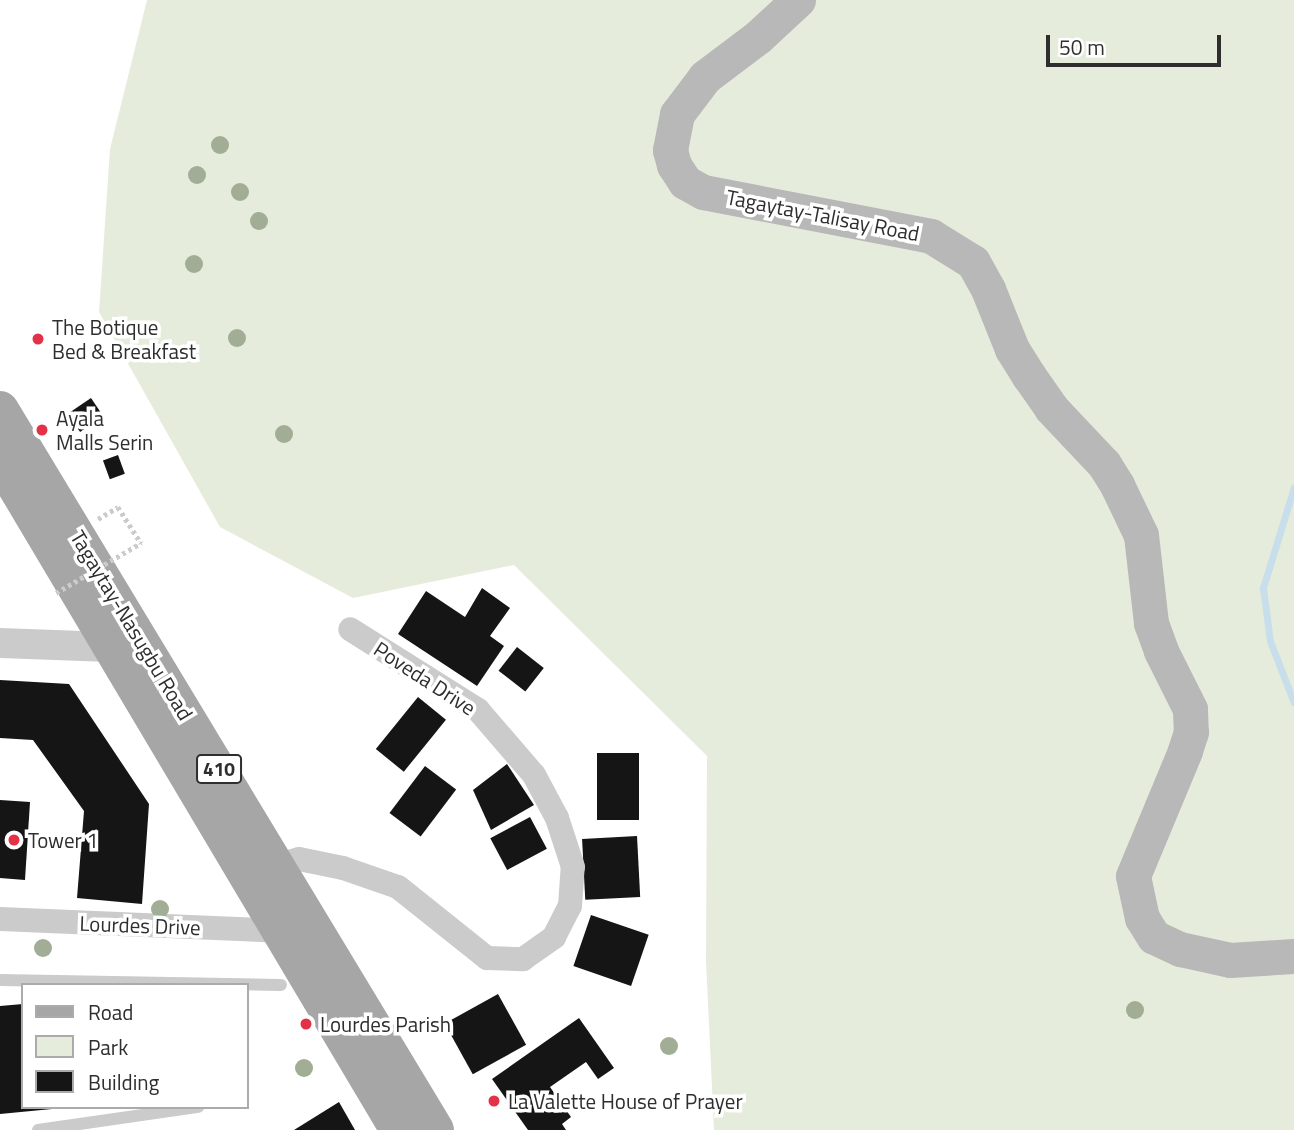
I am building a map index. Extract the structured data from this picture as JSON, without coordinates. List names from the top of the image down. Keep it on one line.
{"streets":{"main road":["Tagaytay-Talisay Road","Tagaytay-Nasugbu Road","410"],"street":["Poveda Drive","Lourdes Drive"]},"crossings":[["Tagaytay-Nasugbu Road","Poveda Drive"],["Tagaytay-Nasugbu Road","Lourdes Drive"]],"places":["The Botique Bed & Breakfast","Ayala Malls Serin","Tower 1","Lourdes Parish","La Valette House of Prayer"],"legend":["Road","Park","Building"],"scale_bar":"50 m"}
